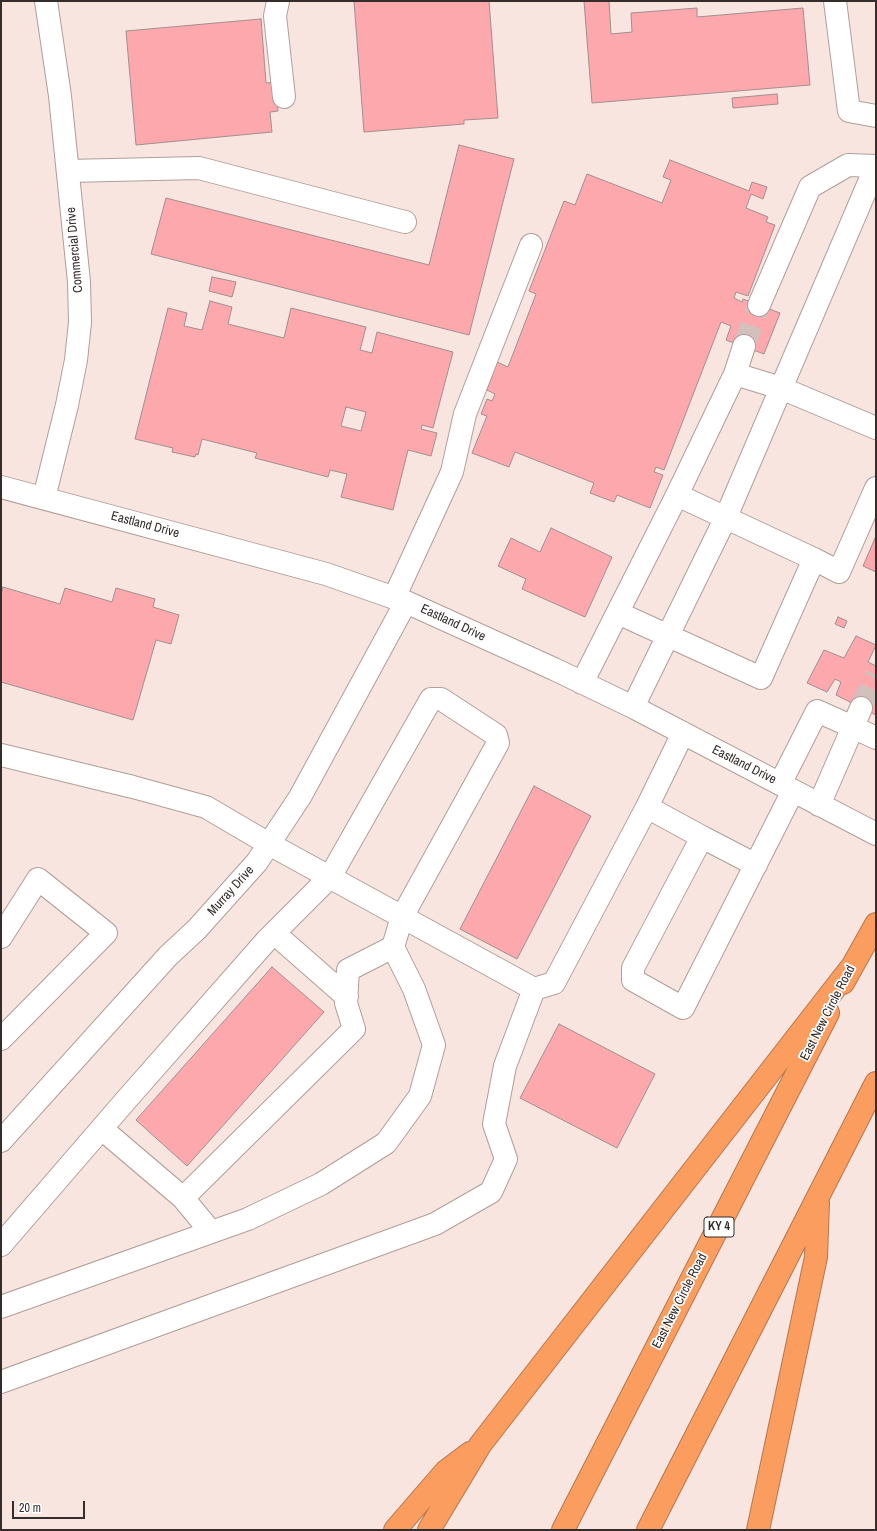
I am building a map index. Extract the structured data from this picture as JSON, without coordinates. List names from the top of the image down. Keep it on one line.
{"streets":{"highway":["East New Circle Road","KY 4"],"street":["Commercial Drive","Eastland Drive","Murray Drive"]},"crossings":[["Commercial Drive","Eastland Drive"],["Eastland Drive","Murray Drive"]],"scale_bar":"20 m"}
